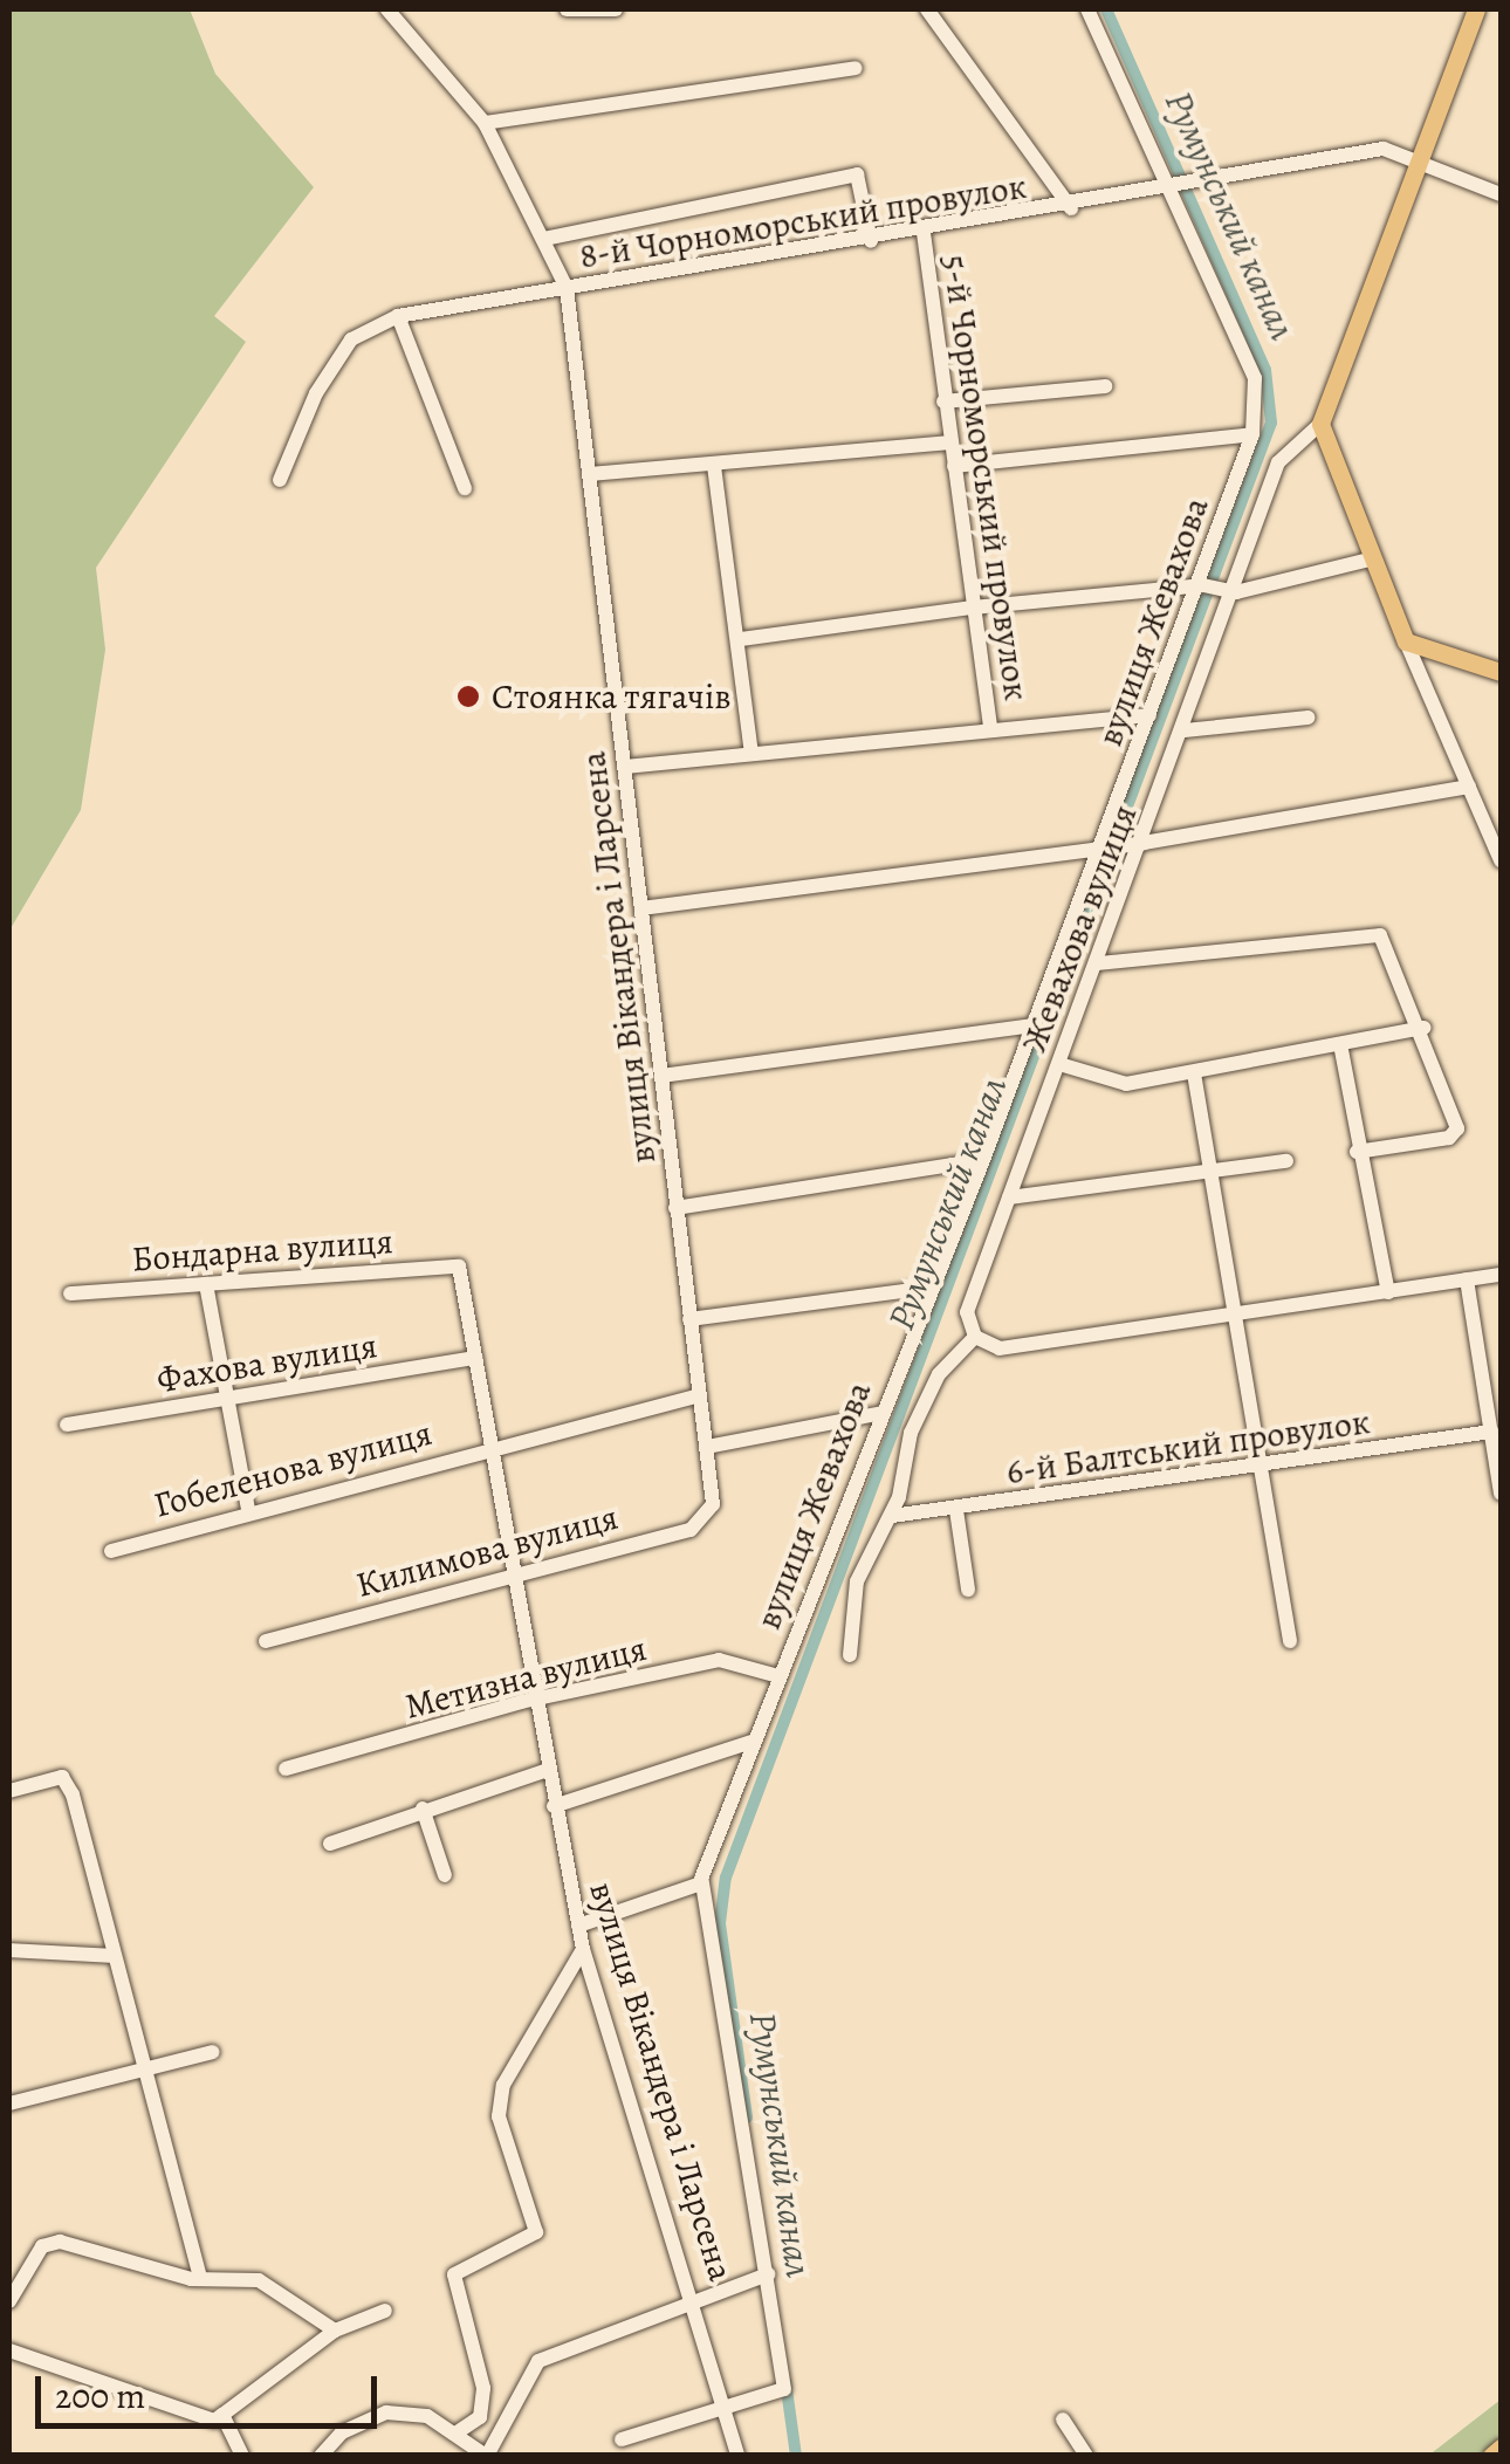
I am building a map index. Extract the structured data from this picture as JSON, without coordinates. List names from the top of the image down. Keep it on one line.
{"streets":{"street":["8-й Чорноморський провулок","5-й Чорноморський провулок","вулиця Жевахова","Жевахова вулиця","вулиця Вікандера і Ларсена","Бондарна вулиця","Фахова вулиця","6-й Балтський провулок","Гобеленова вулиця","Килимова вулиця","Метизна вулиця"]},"crossings":[["8-й Чорноморський провулок","5-й Чорноморський провулок"],["8-й Чорноморський провулок","вулиця Жевахова"],["8-й Чорноморський провулок","вулиця Вікандера і Ларсена"],["вулиця Жевахова","Метизна вулиця"],["вулиця Вікандера і Ларсена","Бондарна вулиця"],["вулиця Вікандера і Ларсена","Фахова вулиця"],["вулиця Вікандера і Ларсена","Гобеленова вулиця"],["вулиця Вікандера і Ларсена","Килимова вулиця"],["вулиця Вікандера і Ларсена","Метизна вулиця"]],"water":["Румунський канал"],"places":["Стоянка тягачів"],"scale_bar":"200 m"}
